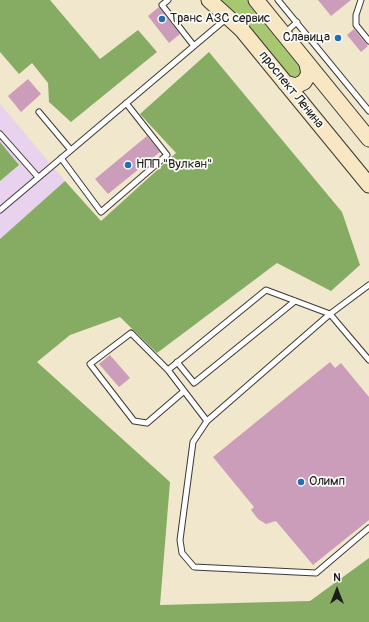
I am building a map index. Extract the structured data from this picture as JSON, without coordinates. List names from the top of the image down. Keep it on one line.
{"streets":{"main road":["проспект Ленина"]},"places":["Транс АЗС сервис","Славица","НПП \"Вулкан\"","Олимп"],"north":"top"}
